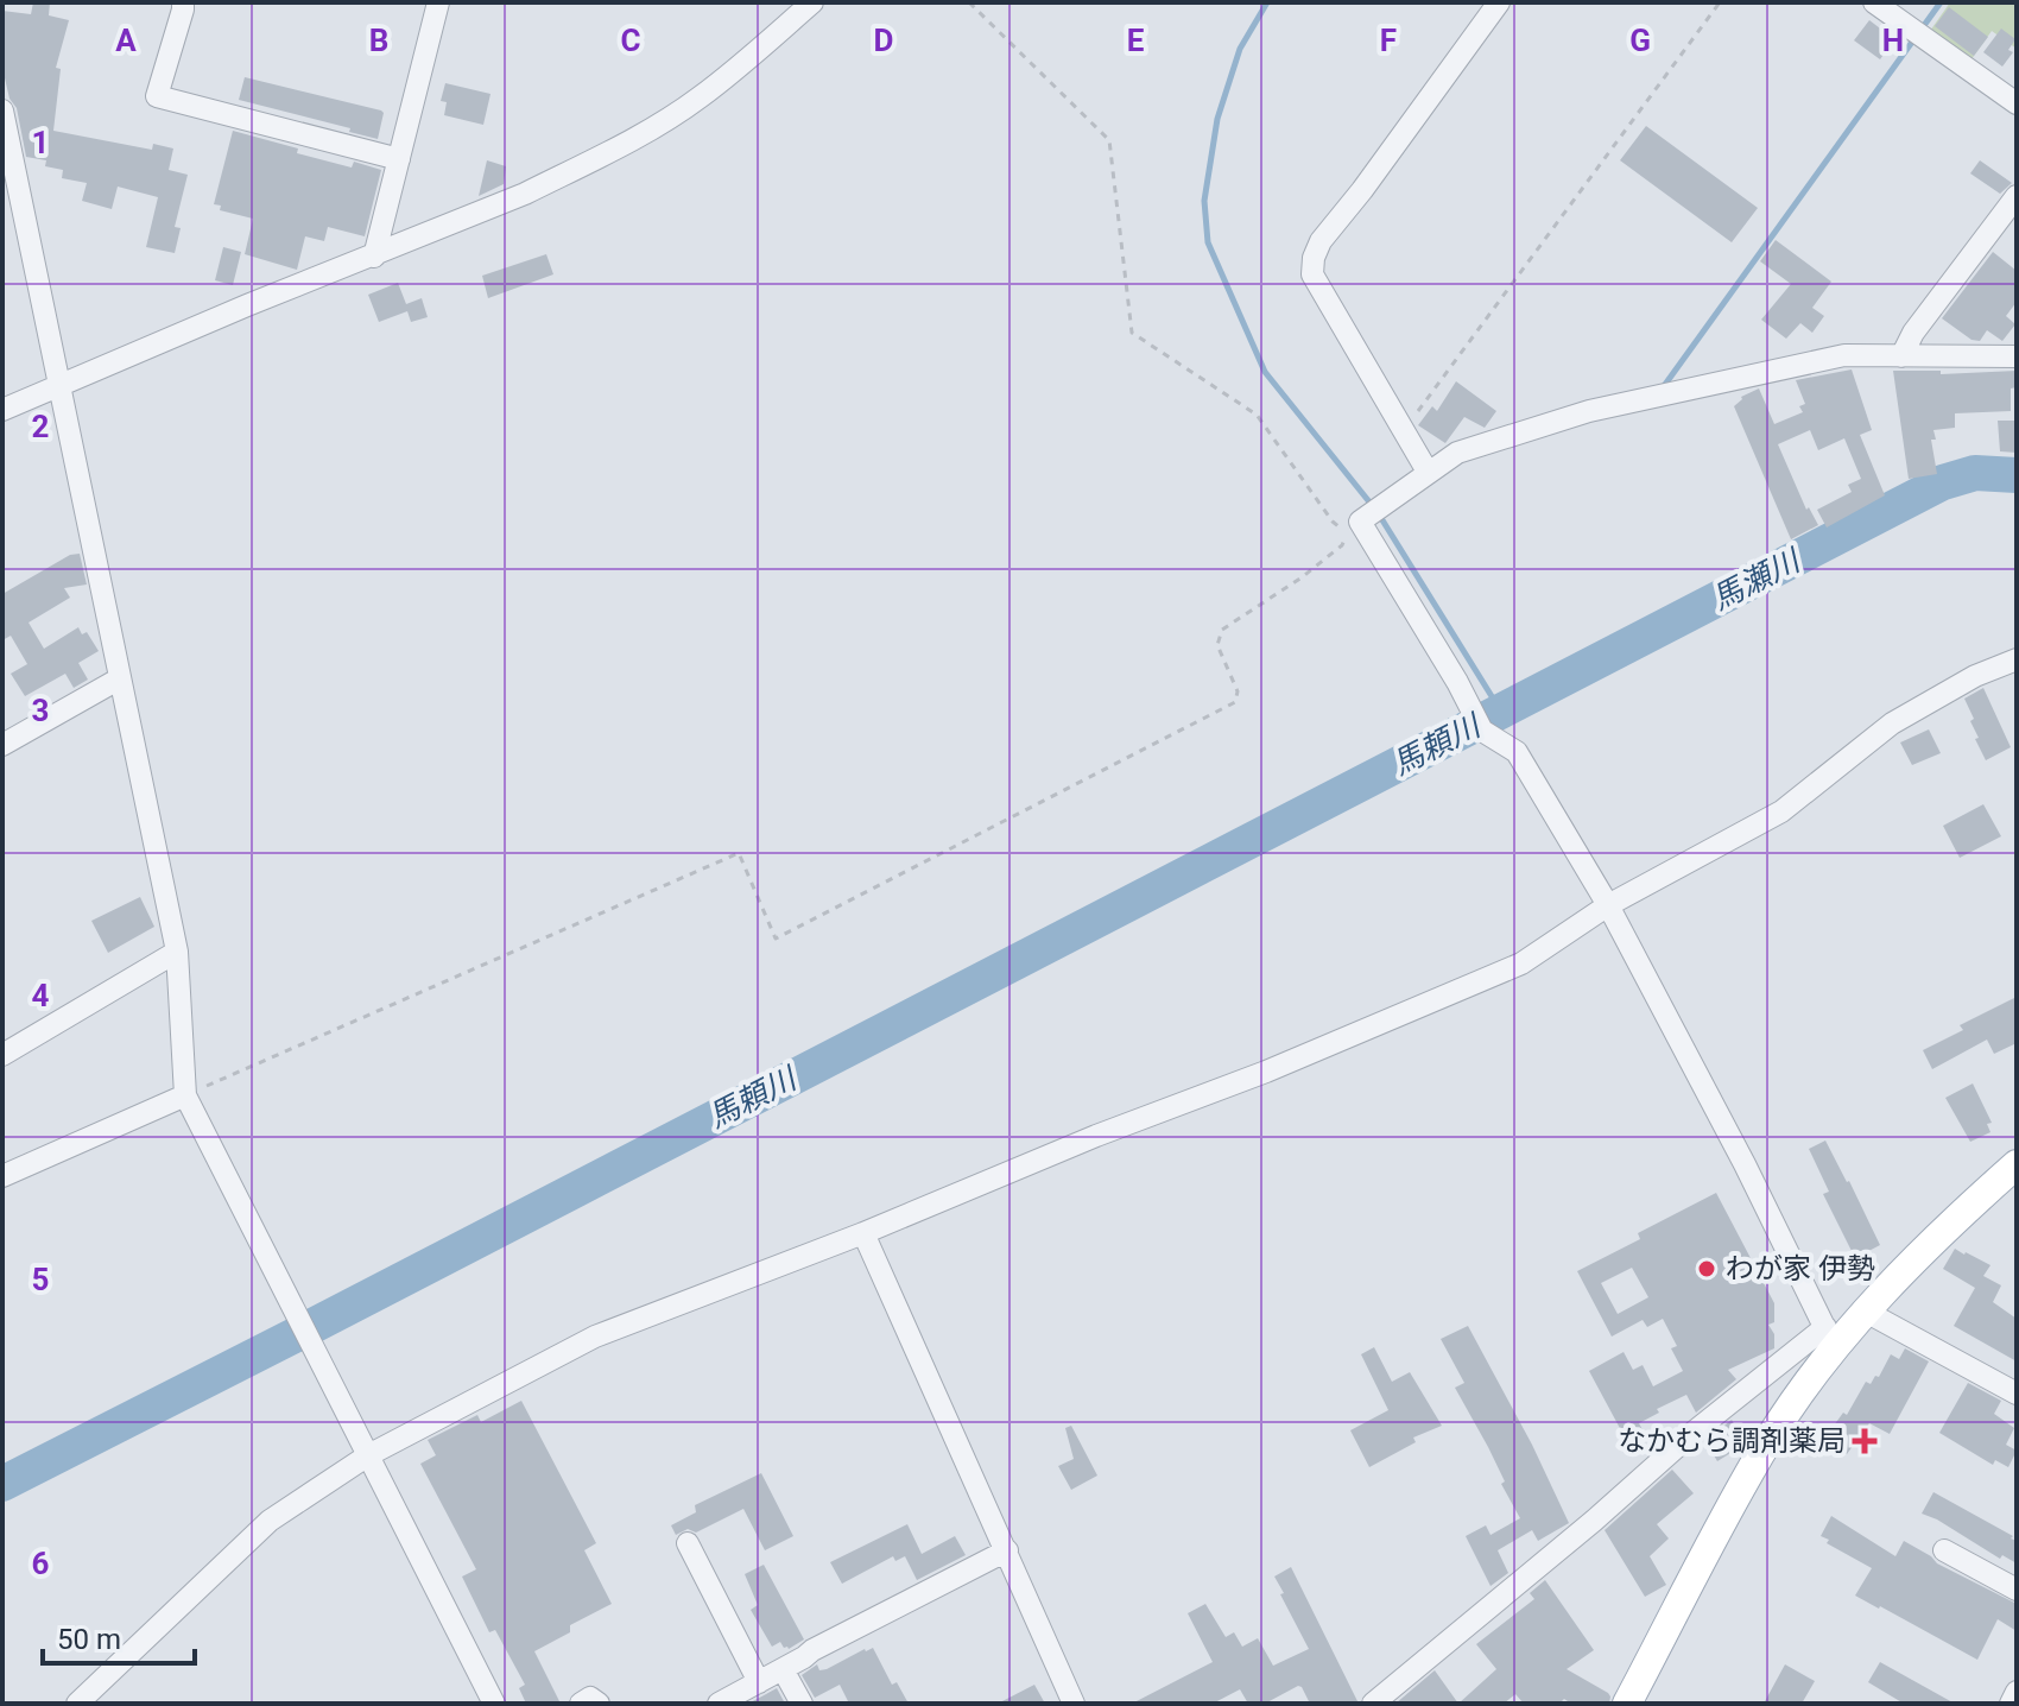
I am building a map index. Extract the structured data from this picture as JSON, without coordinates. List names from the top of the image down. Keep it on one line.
{"water":["馬瀬川","馬頼川"],"places":{"other":["わが家 伊勢"],"health":["なかむら調剤薬局"]},"scale_bar":"50 m","grid":{"columns":["A","B","C","D","E","F","G","H"],"rows":["1","2","3","4","5","6"]}}
